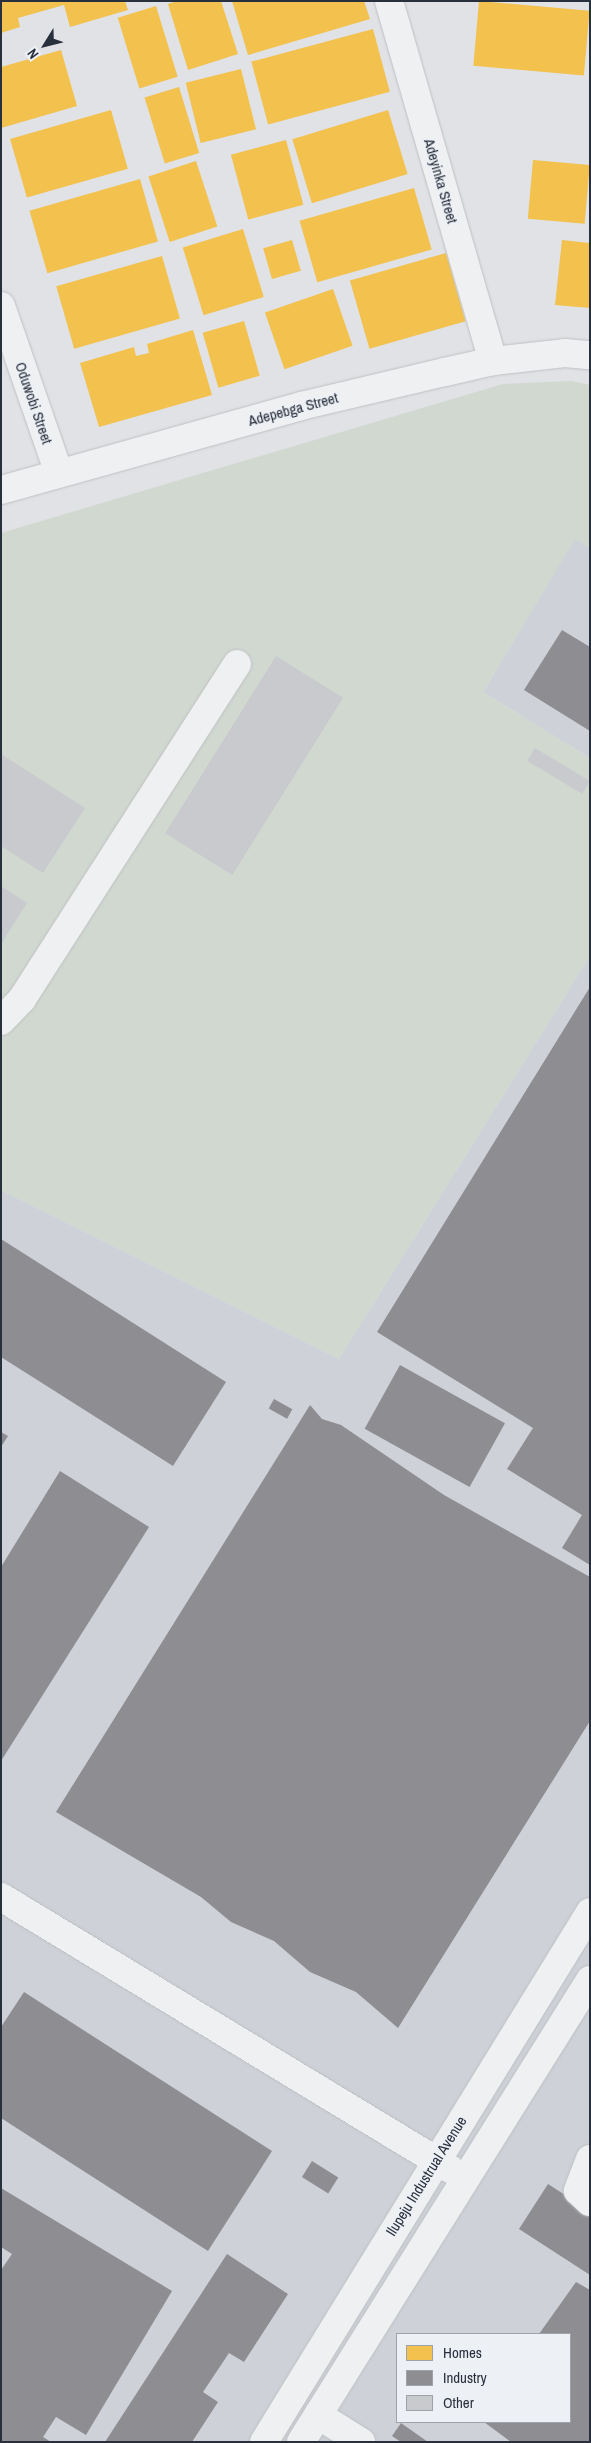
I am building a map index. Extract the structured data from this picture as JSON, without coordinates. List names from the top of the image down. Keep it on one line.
{"streets":{"street":["Adeyinka Street","Oduwobi Street","Adepebga Street","Ilupeju Industrual Avenue"]},"crossings":[["Adeyinka Street","Adepebga Street"],["Oduwobi Street","Adepebga Street"]],"legend":["Homes","Industry","Other"],"north":"bottom left"}
